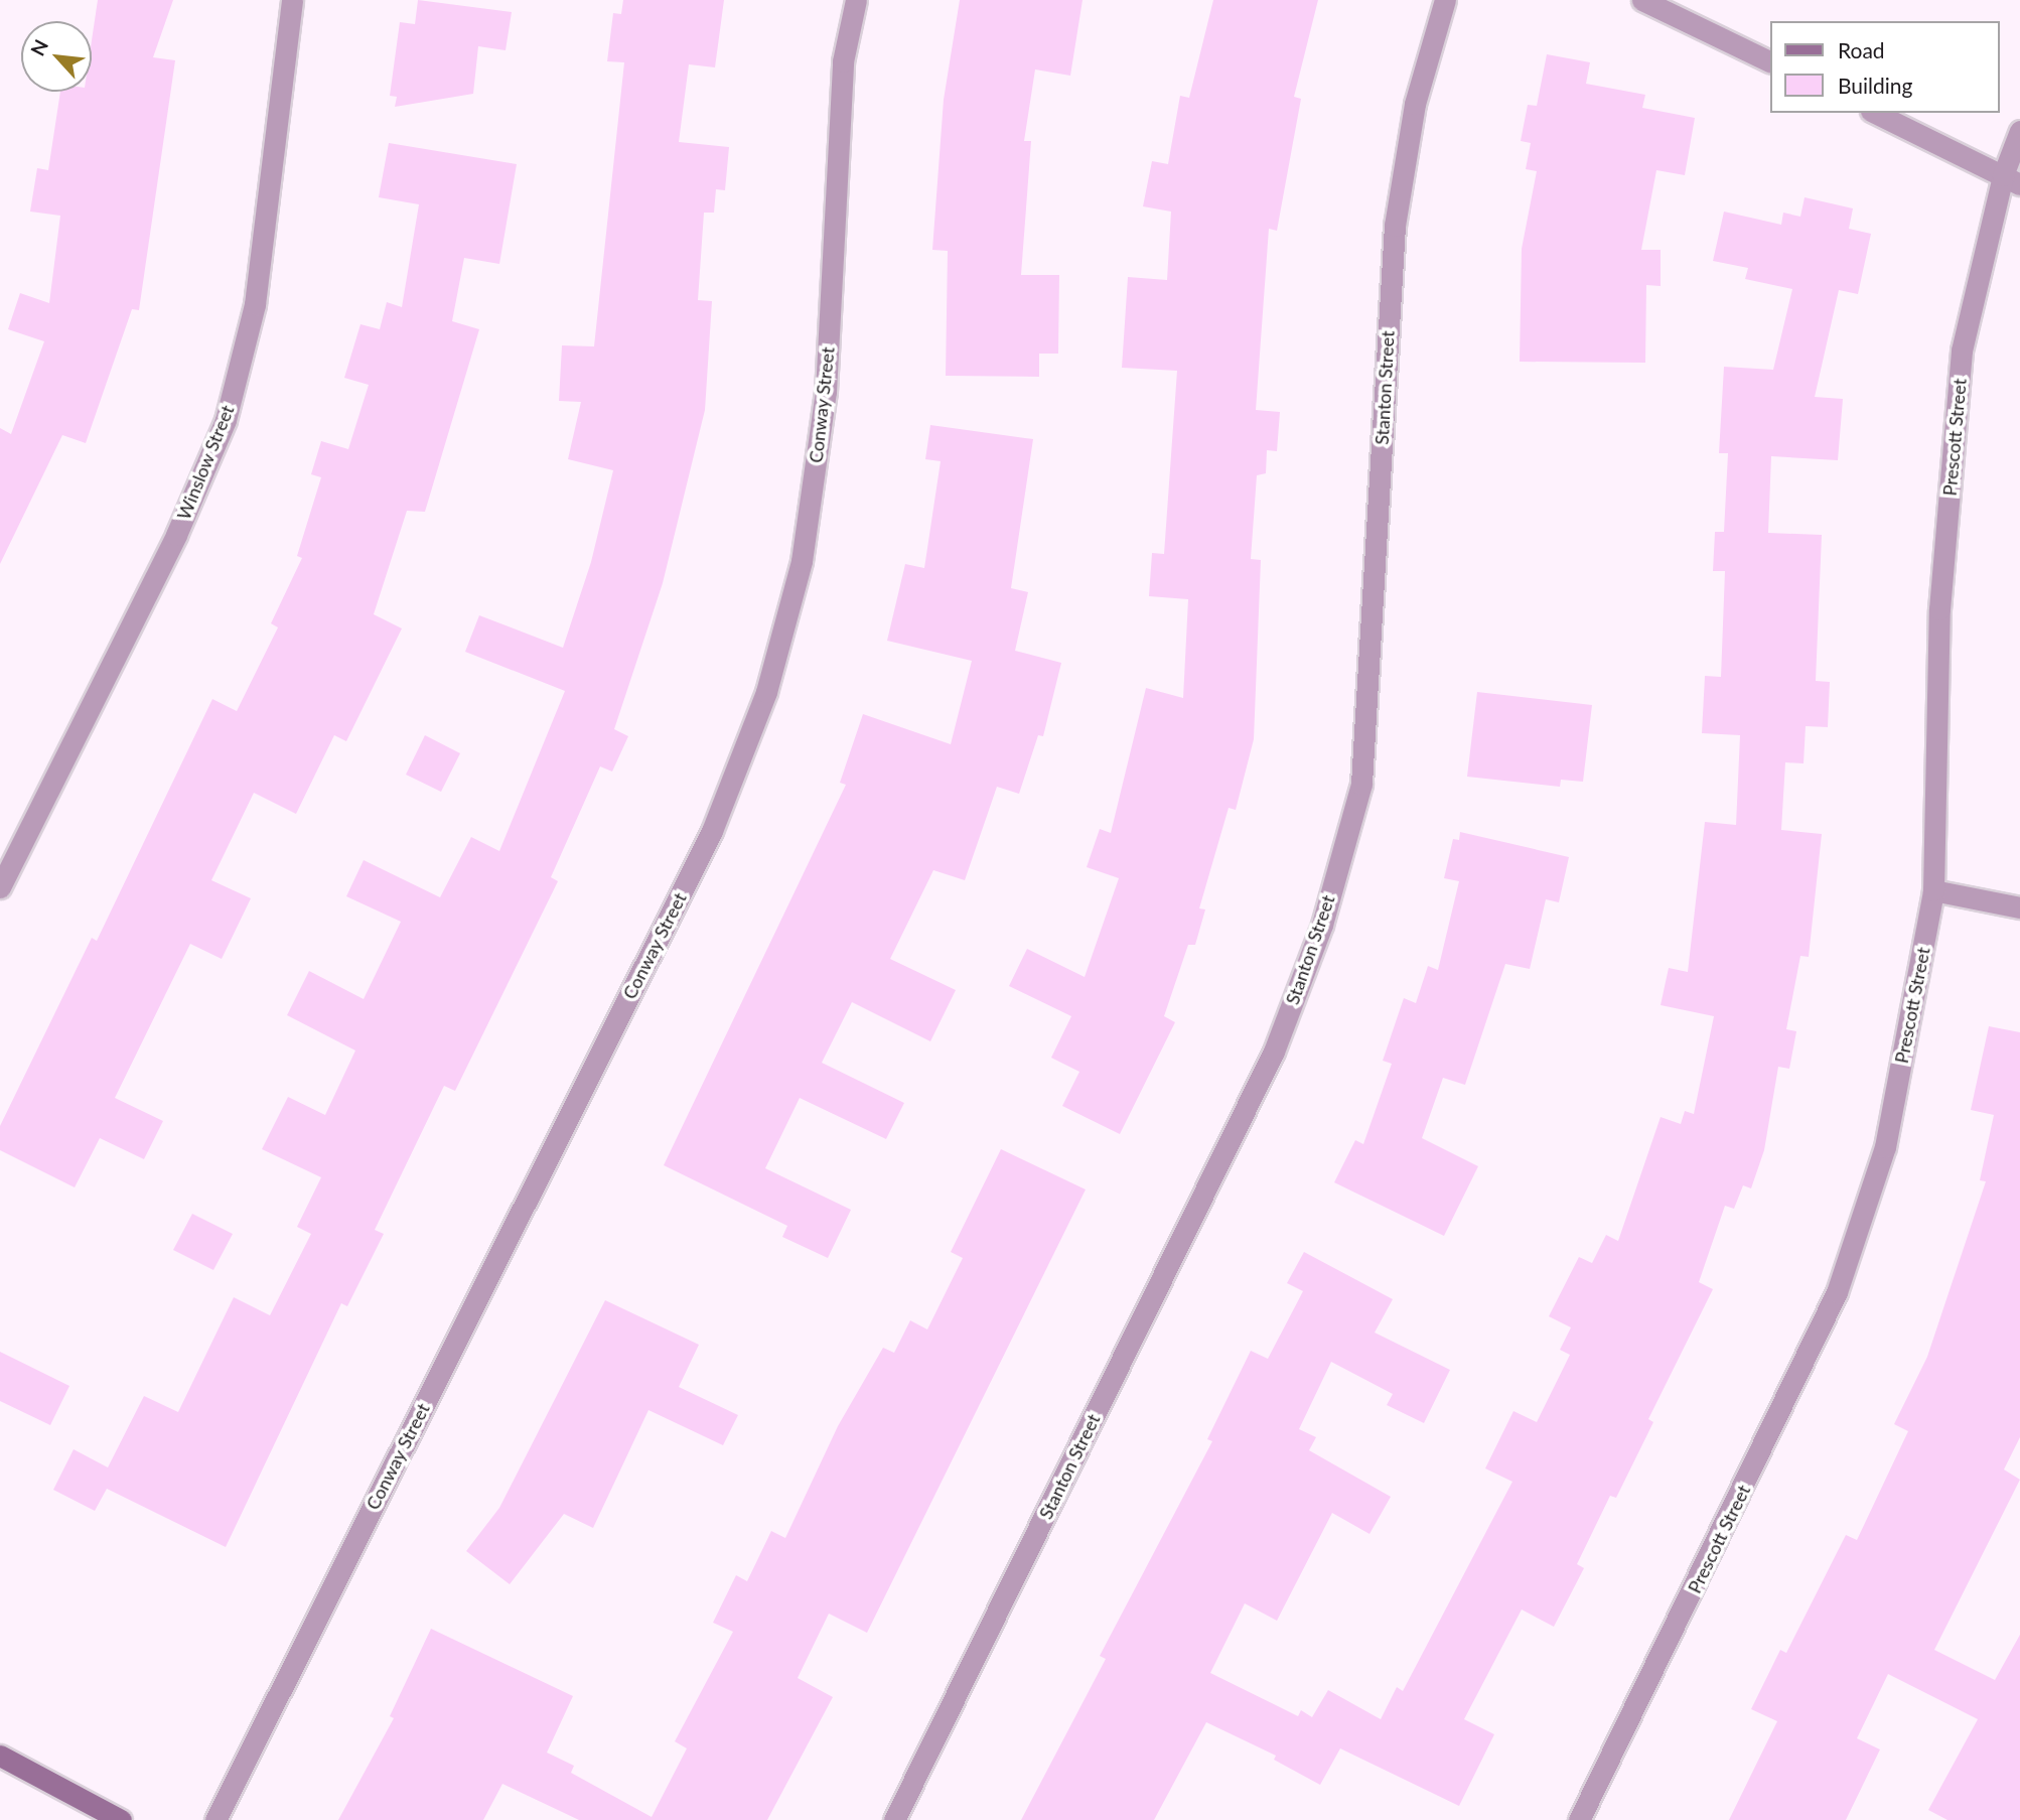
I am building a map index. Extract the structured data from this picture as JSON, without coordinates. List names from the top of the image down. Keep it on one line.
{"streets":{"street":["Stanton Street","Conway Street","Prescott Street","Winslow Street"]},"legend":["Road","Building"],"north":"top left"}
